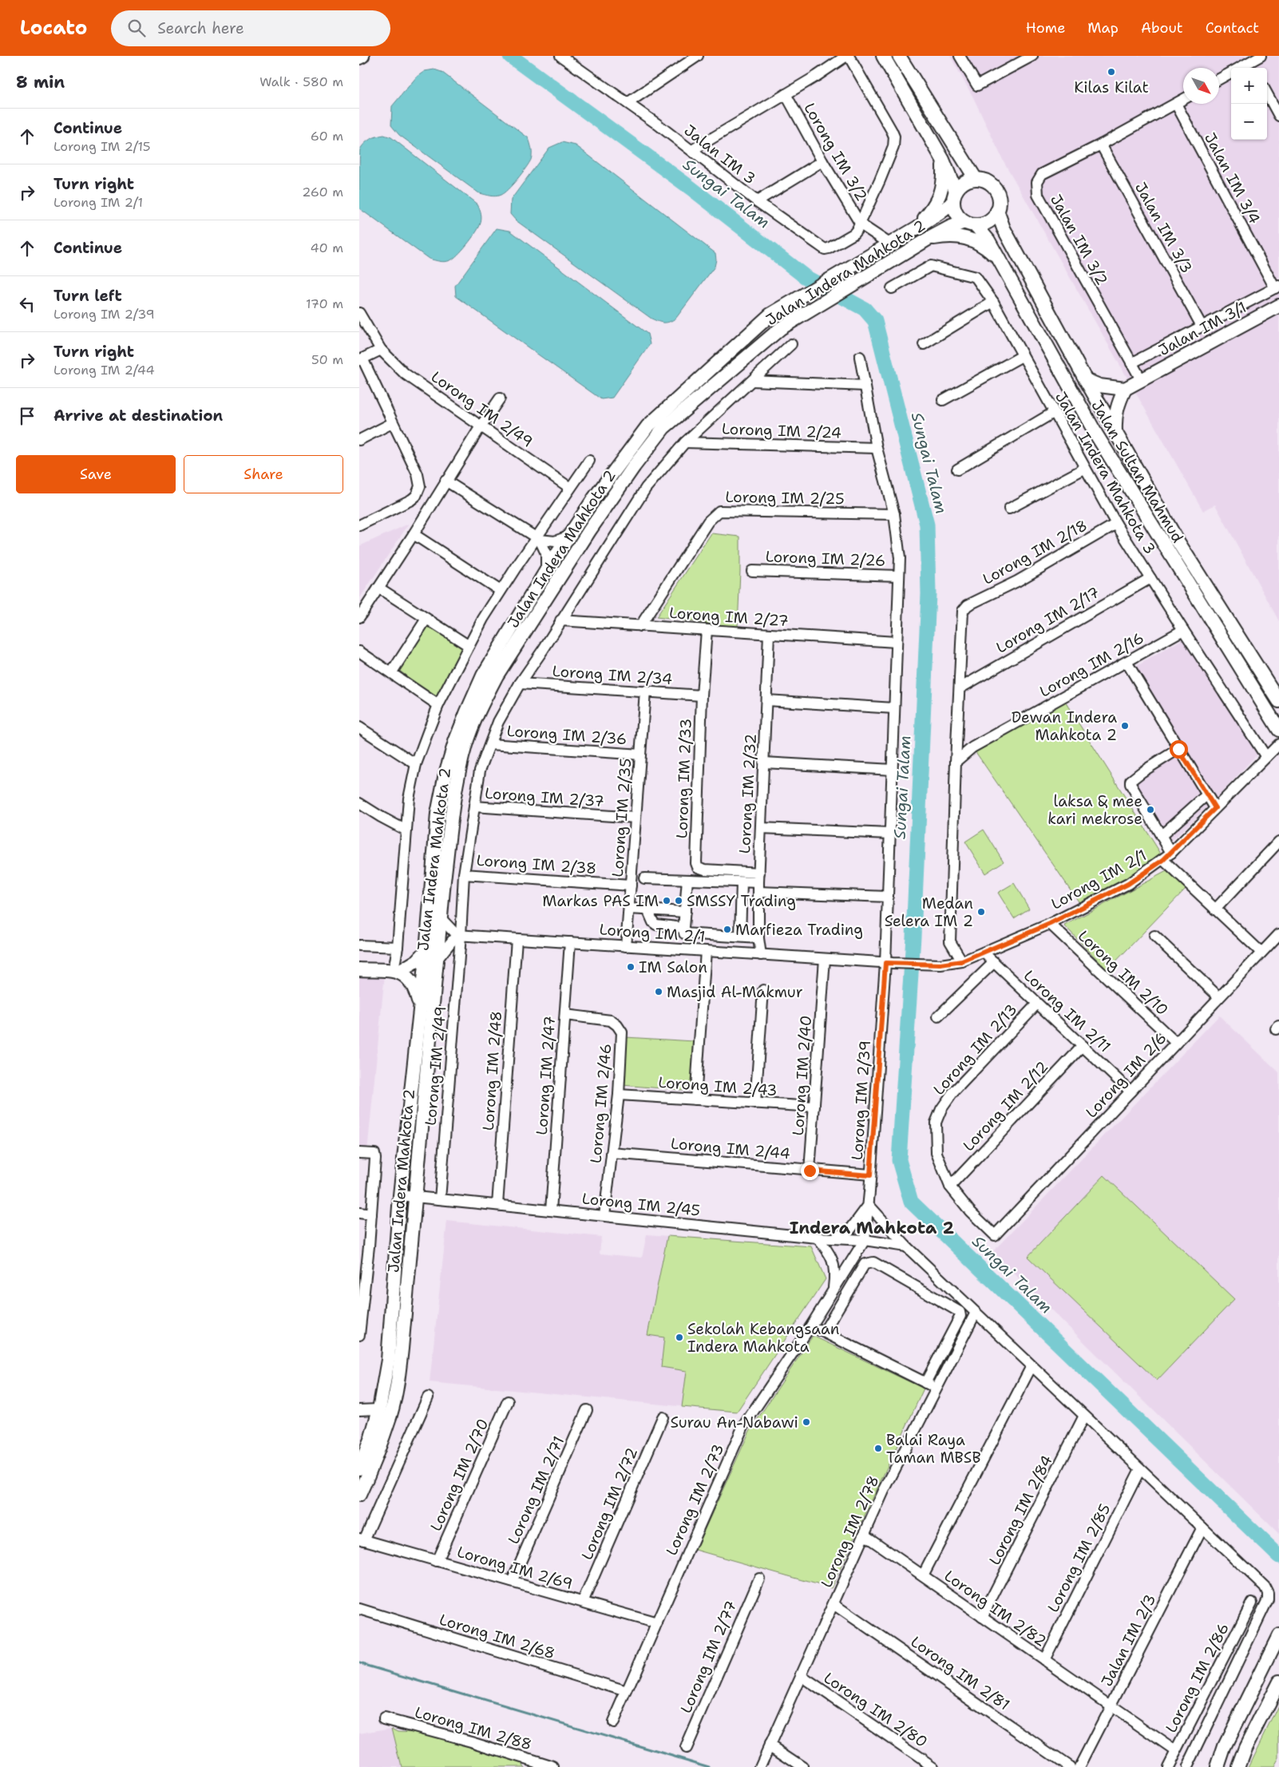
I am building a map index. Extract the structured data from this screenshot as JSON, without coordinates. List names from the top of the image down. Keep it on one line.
{"streets":{"street":["Lorong IM 3/2","Jalan IM 3","Jalan IM 3/4","Jalan IM 3/3","Jalan IM 3/2","Jalan Indera Mahkota 2","Jalan IM 3/1","Lorong IM 2/49","Lorong IM 2/24","Jalan Sultan Mahmud","Jalan Indera Mahkota 3","Lorong IM 2/25","Lorong IM 2/18","Lorong IM 2/26","Lorong IM 2/27","Lorong IM 2/17","Lorong IM 2/16","Lorong IM 2/34","Lorong IM 2/36","Lorong IM 2/33","Lorong IM 2/32","Lorong IM 2/37","Lorong IM 2/35","Lorong IM 2/38","Lorong IM 2/1","Lorong IM 2/10","Lorong IM 2/11","Lorong IM 2/13","Lorong IM 2/48","Lorong IM 2/6","Lorong IM 2/47","Lorong IM 2/40","Lorong IM 2/43","Lorong IM 2/39","Lorong IM 2/46","Lorong IM 2/12","Lorong IM 2/44","Lorong IM 2/45","Lorong IM 2/70","Lorong IM 2/71","Lorong IM 2/73","Lorong IM 2/72","Lorong IM 2/84","Lorong IM 2/78","Lorong IM 2/85","Lorong IM 2/69","Lorong IM 2/82","Lorong IM 2/68","Jalan IM 2/3","Lorong IM 2/77","Lorong IM 2/81","Lorong IM 2/86","Lorong IM 2/80","Lorong IM 2/88"]},"crossings":[["Lorong IM 3/2","Jalan IM 3"],["Jalan IM 3/4","Jalan IM 3/2"],["Jalan IM 3/3","Jalan IM 3/2"],["Jalan IM 3/2","Jalan IM 3/1"],["Jalan Indera Mahkota 2","Jalan Sultan Mahmud"],["Jalan Indera Mahkota 2","Lorong IM 2/45"],["Lorong IM 2/49","Lorong IM 2/24"],["Lorong IM 2/49","Lorong IM 2/27"],["Lorong IM 2/49","Lorong IM 2/34"],["Lorong IM 2/49","Lorong IM 2/36"],["Lorong IM 2/49","Lorong IM 2/37"],["Lorong IM 2/49","Lorong IM 2/38"],["Lorong IM 2/49","Lorong IM 2/1"],["Lorong IM 2/49","Lorong IM 2/45"],["Lorong IM 2/24","Lorong IM 2/39"],["Jalan Indera Mahkota 3","Lorong IM 2/18"],["Jalan Indera Mahkota 3","Lorong IM 2/17"],["Jalan Indera Mahkota 3","Lorong IM 2/16"],["Jalan Indera Mahkota 3","Lorong IM 2/1"],["Lorong IM 2/25","Lorong IM 2/27"],["Lorong IM 2/25","Lorong IM 2/39"],["Lorong IM 2/18","Lorong IM 2/17"],["Lorong IM 2/26","Lorong IM 2/39"],["Lorong IM 2/27","Lorong IM 2/33"],["Lorong IM 2/27","Lorong IM 2/32"],["Lorong IM 2/27","Lorong IM 2/39"],["Lorong IM 2/34","Lorong IM 2/33"],["Lorong IM 2/34","Lorong IM 2/35"],["Lorong IM 2/36","Lorong IM 2/35"],["Lorong IM 2/33","Lorong IM 2/32"],["Lorong IM 2/32","Lorong IM 2/1"],["Lorong IM 2/37","Lorong IM 2/35"],["Lorong IM 2/35","Lorong IM 2/38"],["Lorong IM 2/35","Lorong IM 2/1"],["Lorong IM 2/1","Lorong IM 2/10"],["Lorong IM 2/1","Lorong IM 2/11"],["Lorong IM 2/1","Lorong IM 2/48"],["Lorong IM 2/1","Lorong IM 2/47"],["Lorong IM 2/1","Lorong IM 2/40"],["Lorong IM 2/1","Lorong IM 2/39"],["Lorong IM 2/10","Lorong IM 2/6"],["Lorong IM 2/11","Lorong IM 2/13"],["Lorong IM 2/11","Lorong IM 2/6"],["Lorong IM 2/11","Lorong IM 2/12"],["Lorong IM 2/13","Lorong IM 2/6"],["Lorong IM 2/13","Lorong IM 2/12"],["Lorong IM 2/48","Lorong IM 2/45"],["Lorong IM 2/47","Lorong IM 2/46"],["Lorong IM 2/47","Lorong IM 2/45"],["Lorong IM 2/40","Lorong IM 2/43"],["Lorong IM 2/40","Lorong IM 2/44"],["Lorong IM 2/43","Lorong IM 2/46"],["Lorong IM 2/39","Lorong IM 2/44"],["Lorong IM 2/39","Lorong IM 2/45"],["Lorong IM 2/39","Lorong IM 2/73"],["Lorong IM 2/46","Lorong IM 2/44"],["Lorong IM 2/46","Lorong IM 2/45"],["Lorong IM 2/45","Lorong IM 2/73"],["Lorong IM 2/70","Lorong IM 2/69"],["Lorong IM 2/71","Lorong IM 2/69"],["Lorong IM 2/73","Lorong IM 2/69"],["Lorong IM 2/73","Lorong IM 2/68"],["Lorong IM 2/72","Lorong IM 2/69"],["Lorong IM 2/84","Lorong IM 2/82"],["Lorong IM 2/78","Lorong IM 2/82"],["Lorong IM 2/78","Lorong IM 2/81"],["Lorong IM 2/78","Lorong IM 2/80"],["Lorong IM 2/85","Lorong IM 2/82"],["Lorong IM 2/82","Jalan IM 2/3"],["Lorong IM 2/82","Lorong IM 2/86"]],"districts":["Indera Mahkota 2"],"water":["Sungai Talam"],"places":["Kilas Kilat","Dewan Indera Mahkota 2","laksa & mee kari mekrose","Markas PAS IM","SMSSY Trading","Medan Selera IM 2","Marfieza Trading","IM Salon","Masjid Al-Makmur","Sekolah Kebangsaan Indera Mahkota","Surau An-Nabawi","Balai Raya Taman MBSB"],"north":"bottom right","page":{"header":"Locato","search":"Search here","nav":["Home","Map","About","Contact"],"heading":["8 min","Walk · 580 m"],"map_buttons":["+","−"],"list":[["Continue","Lorong IM 2/15","60 m"],["Turn right","Lorong IM 2/1","260 m"],["Continue","40 m"],["Turn left","Lorong IM 2/39","170 m"],["Turn right","Lorong IM 2/44","50 m"],"Arrive at destination"],"buttons":["Save","Share"]}}
